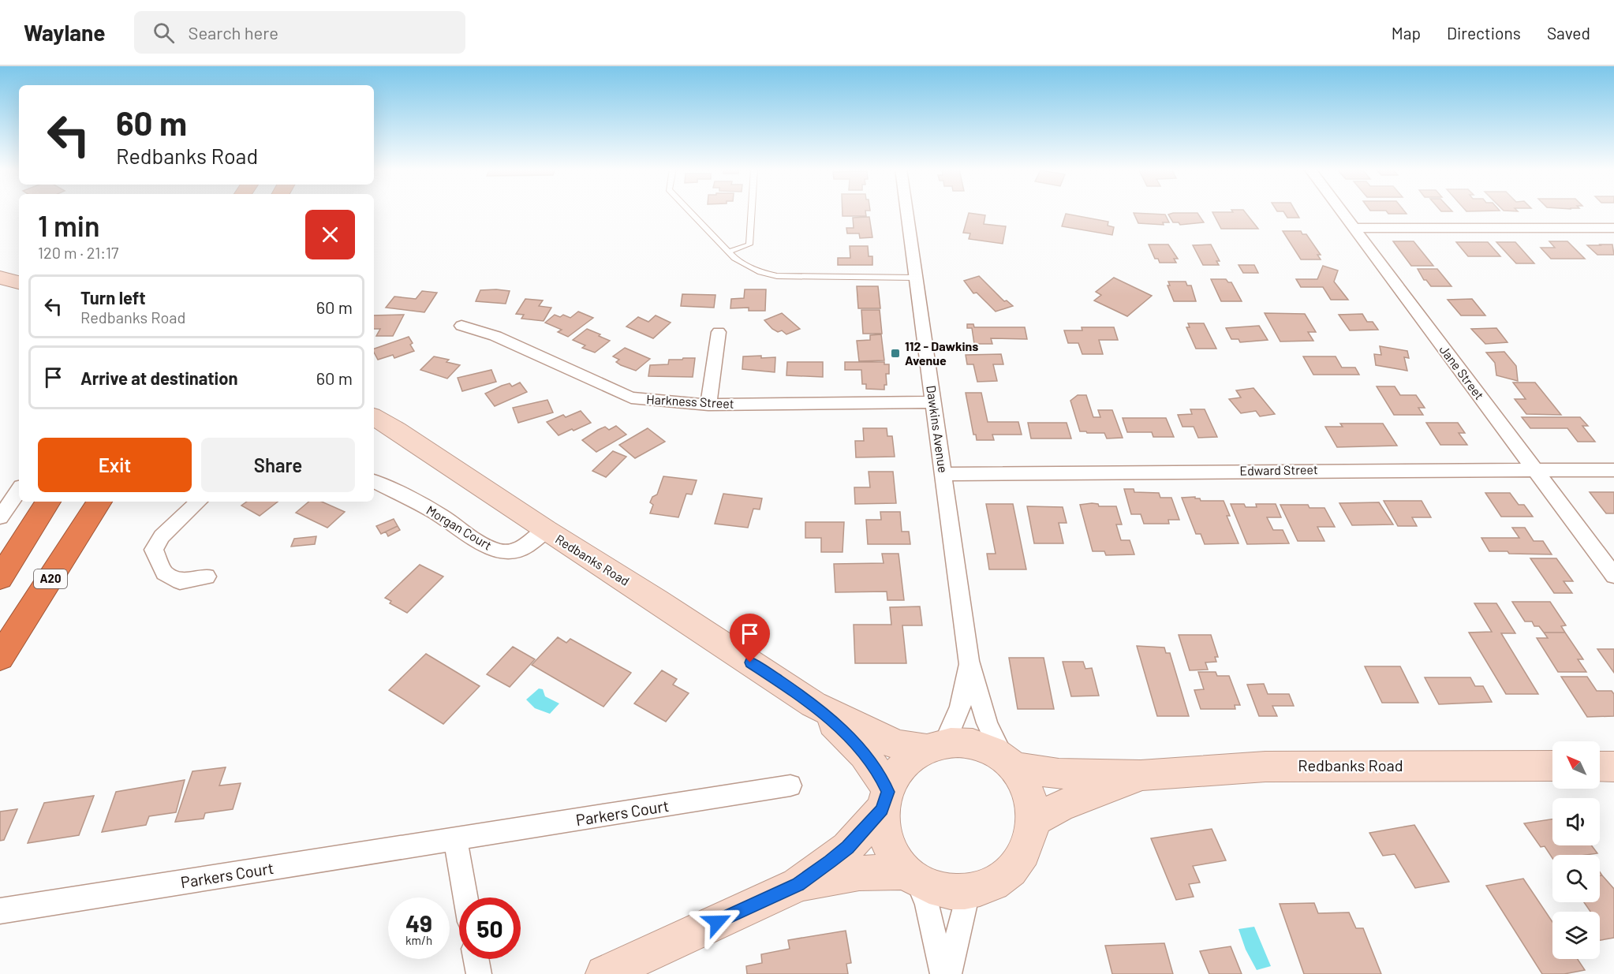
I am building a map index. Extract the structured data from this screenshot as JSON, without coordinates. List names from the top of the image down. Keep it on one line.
{"streets":{"highway":["A20"],"main road":["Redbanks Road"],"street":["Jane Street","Harkness Street","Dawkins Avenue","Edward Street","Morgan Court","Parkers Court"]},"crossings":[["Jane Street","Edward Street"],["Harkness Street","Dawkins Avenue"],["Dawkins Avenue","Edward Street"],["Dawkins Avenue","Redbanks Road"],["Morgan Court","Redbanks Road"]],"places":{"transit":["112 - Dawkins Avenue"]},"north":"top left","page":{"header":"Waylane","search":"Search here","nav":["Map","Directions","Saved"],"turn":["60 m","Redbanks Road"],"heading":["1 min","120 m · 21:17"],"list":[{"name":"Turn left","note":"Redbanks Road","value":"60 m"},{"name":"Arrive at destination","value":"60 m"}],"buttons":["Exit","Share"],"speed":"49 km/h","limit":"50"}}
